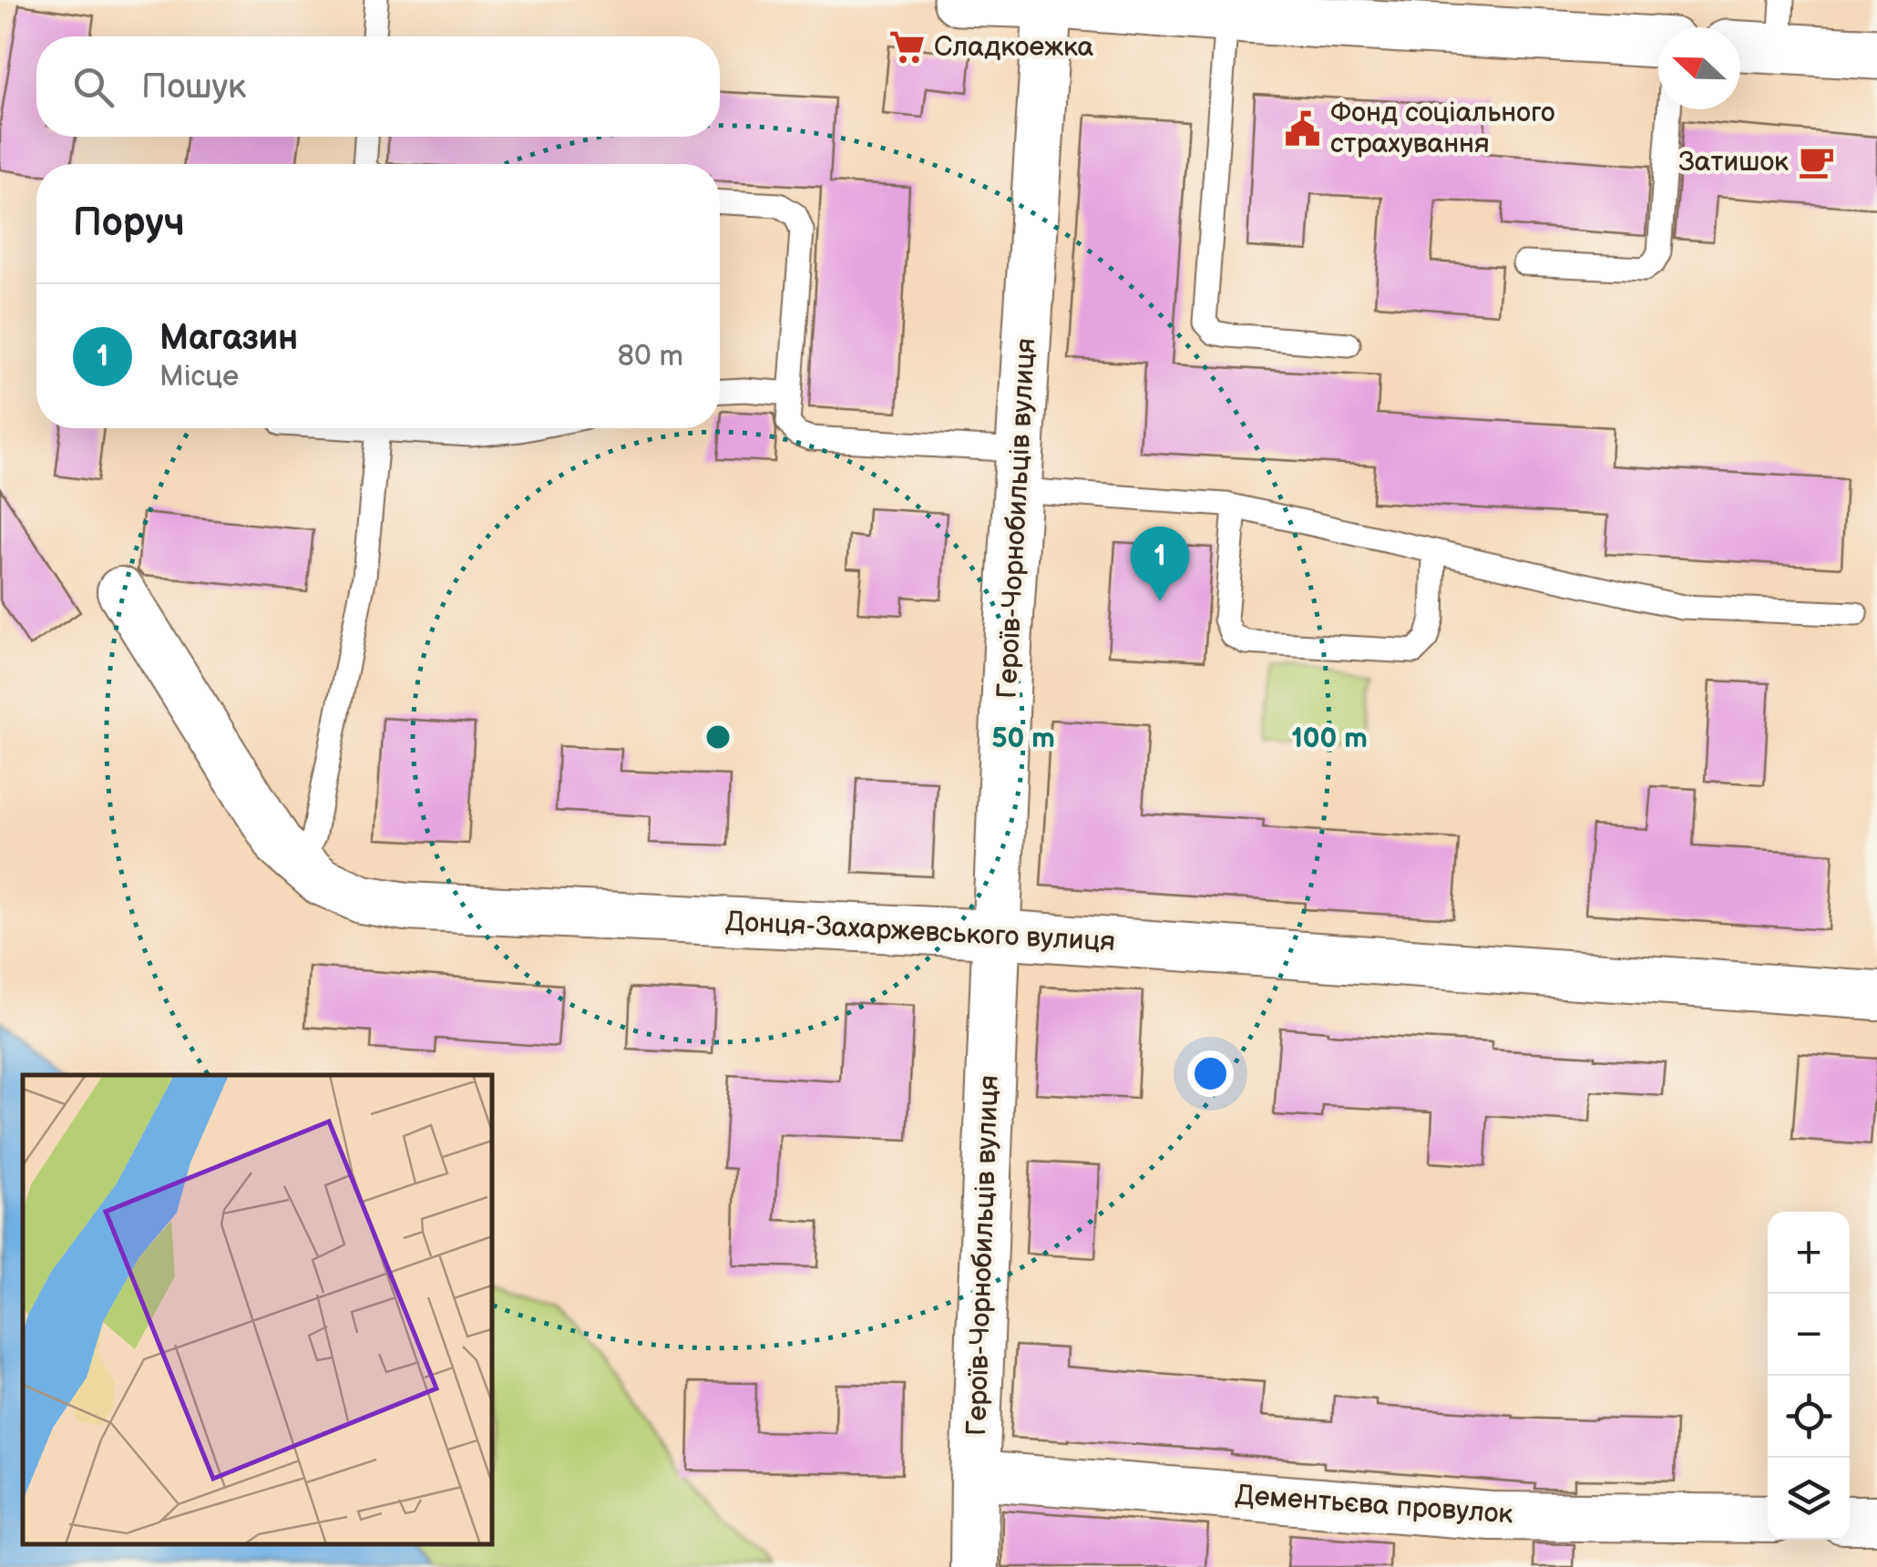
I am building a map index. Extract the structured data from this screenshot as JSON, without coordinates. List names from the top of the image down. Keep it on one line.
{"streets":{"street":["Героїв-Чорнобильців вулиця","Донця-Захаржевського вулиця","Дементьєва провулок"]},"crossings":[["Героїв-Чорнобильців вулиця","Донця-Захаржевського вулиця"],["Героїв-Чорнобильців вулиця","Дементьєва провулок"]],"places":{"supermarket":["Сладкоежка"],"public building":["Фонд соціального страхування"],"cafe":["Затишок"]},"north":"left","page":{"search":"Пошук","heading":"Поруч","list":[{"mark":"1","name":"Магазин","note":"Місце","value":"80 m"}],"pins":"1","map_buttons":["+","−"]},"rings":["50 m","100 m"]}
